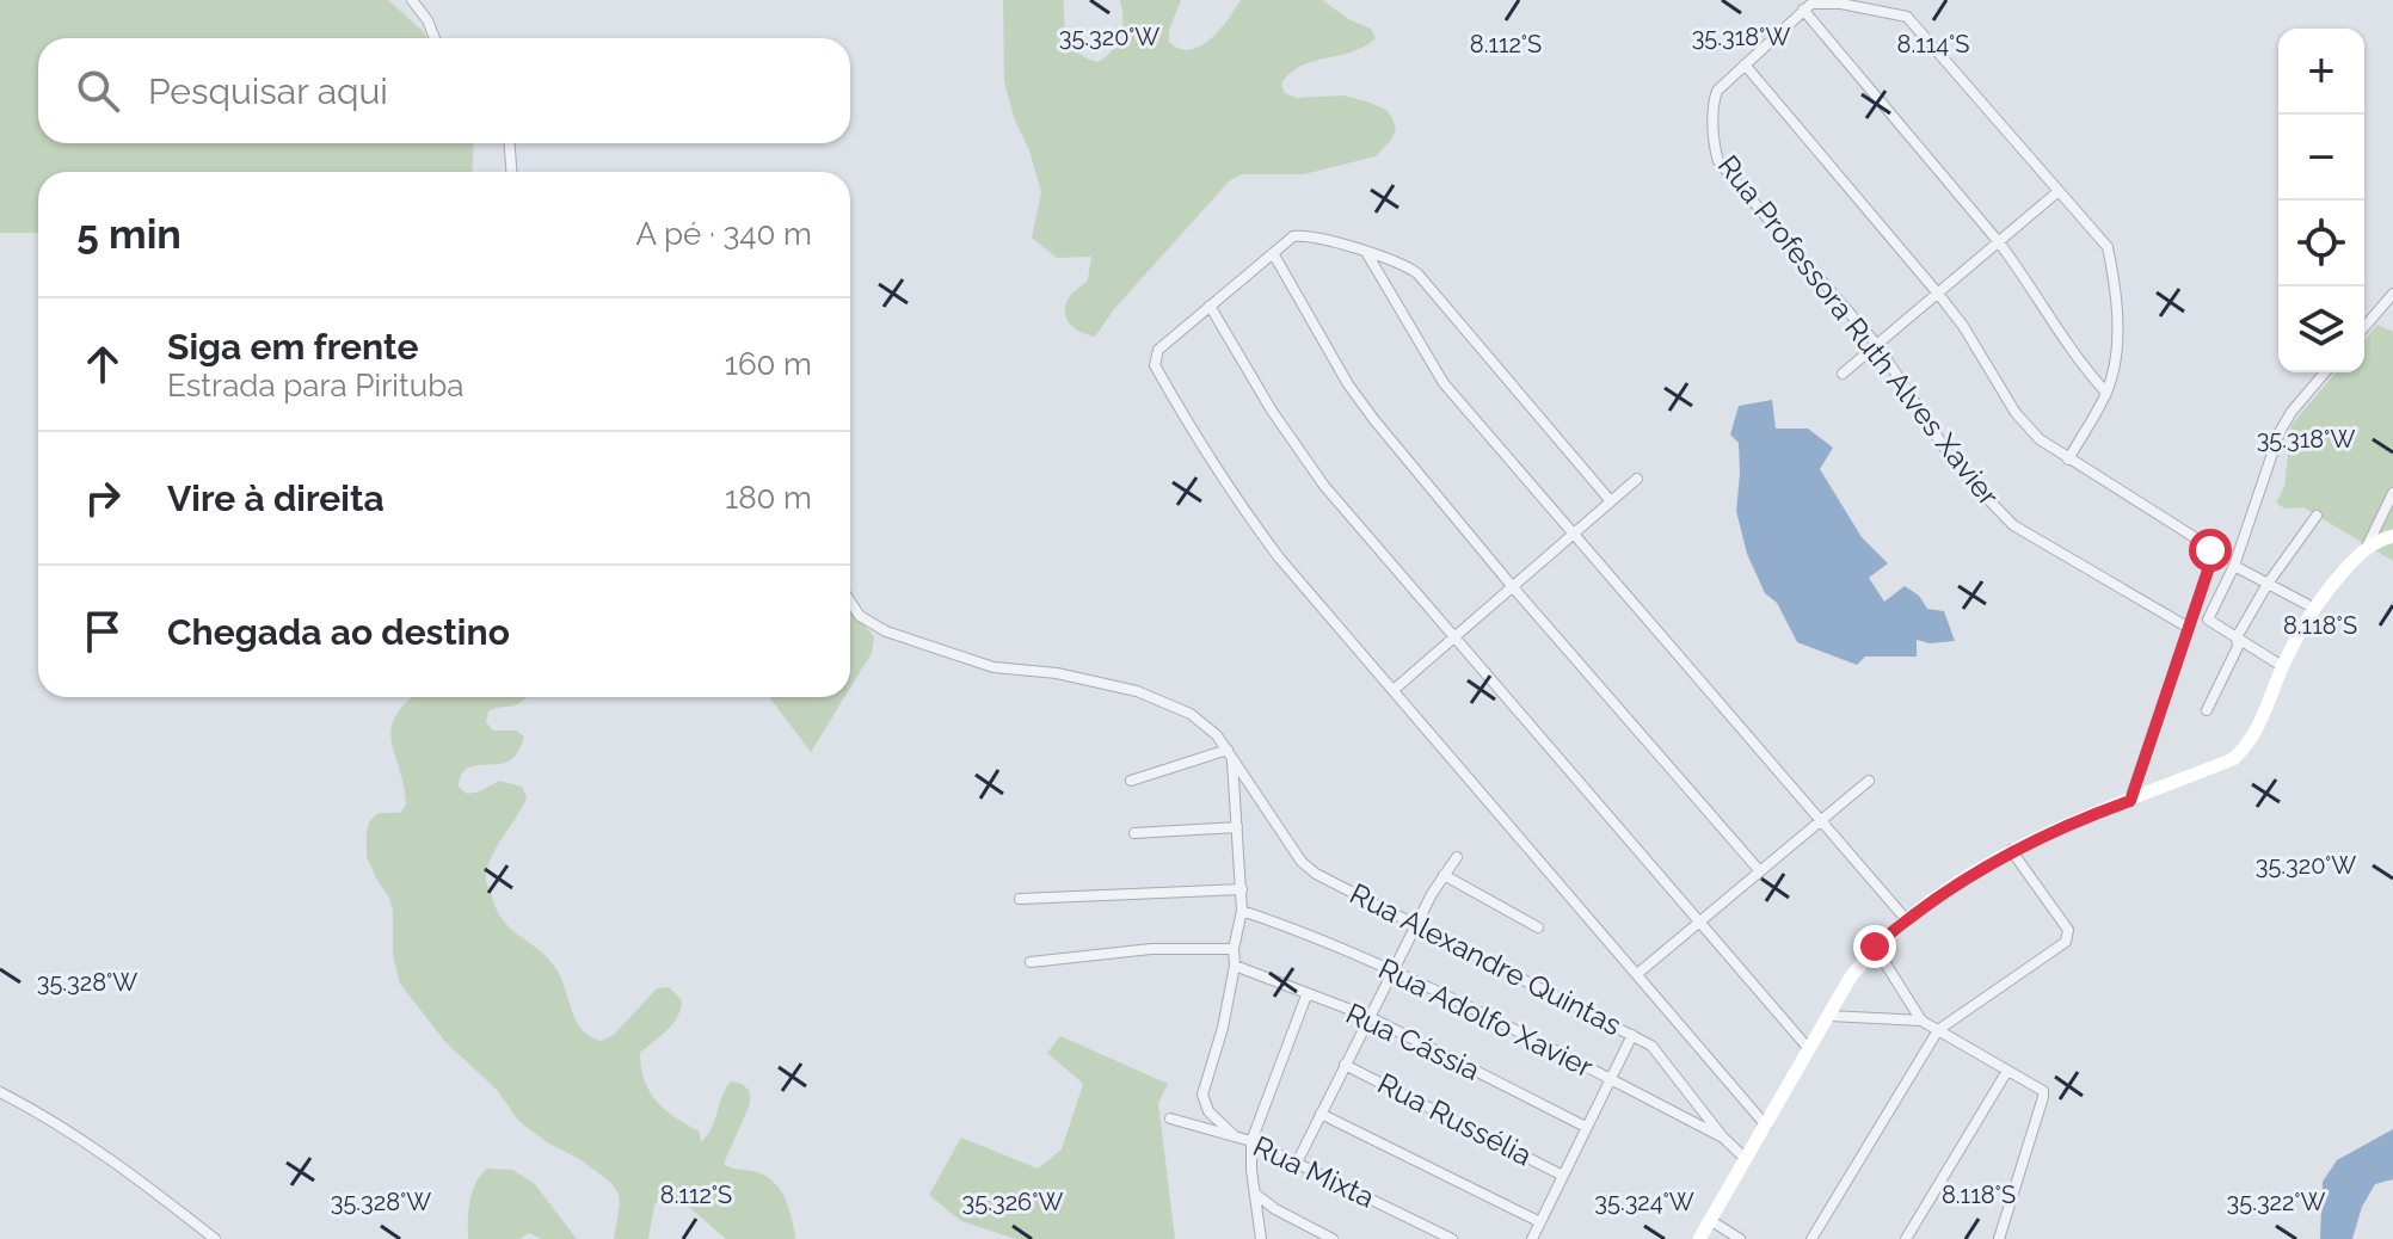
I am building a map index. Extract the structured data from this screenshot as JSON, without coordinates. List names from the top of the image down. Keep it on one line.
{"streets":{"street":["Rua Professora Ruth Alves Xavier","Rua Alexandre Quintas","Rua Adolfo Xavier","Rua Cássia","Rua Russélia","Rua Mixta"]},"crossings":[["Rua Alexandre Quintas","Rua Adolfo Xavier"]],"page":{"map_buttons":["+","−"],"search":"Pesquisar aqui","heading":["5 min","A pé · 340 m"],"list":[["Siga em frente","Estrada para Pirituba","160 m"],["Vire à direita","180 m"],"Chegada ao destino"]},"coordinates":["35.320°W","35.318°W","8.114°S","8.112°S","8.118°S","35.328°W","35.326°W","35.324°W","35.322°W"]}
